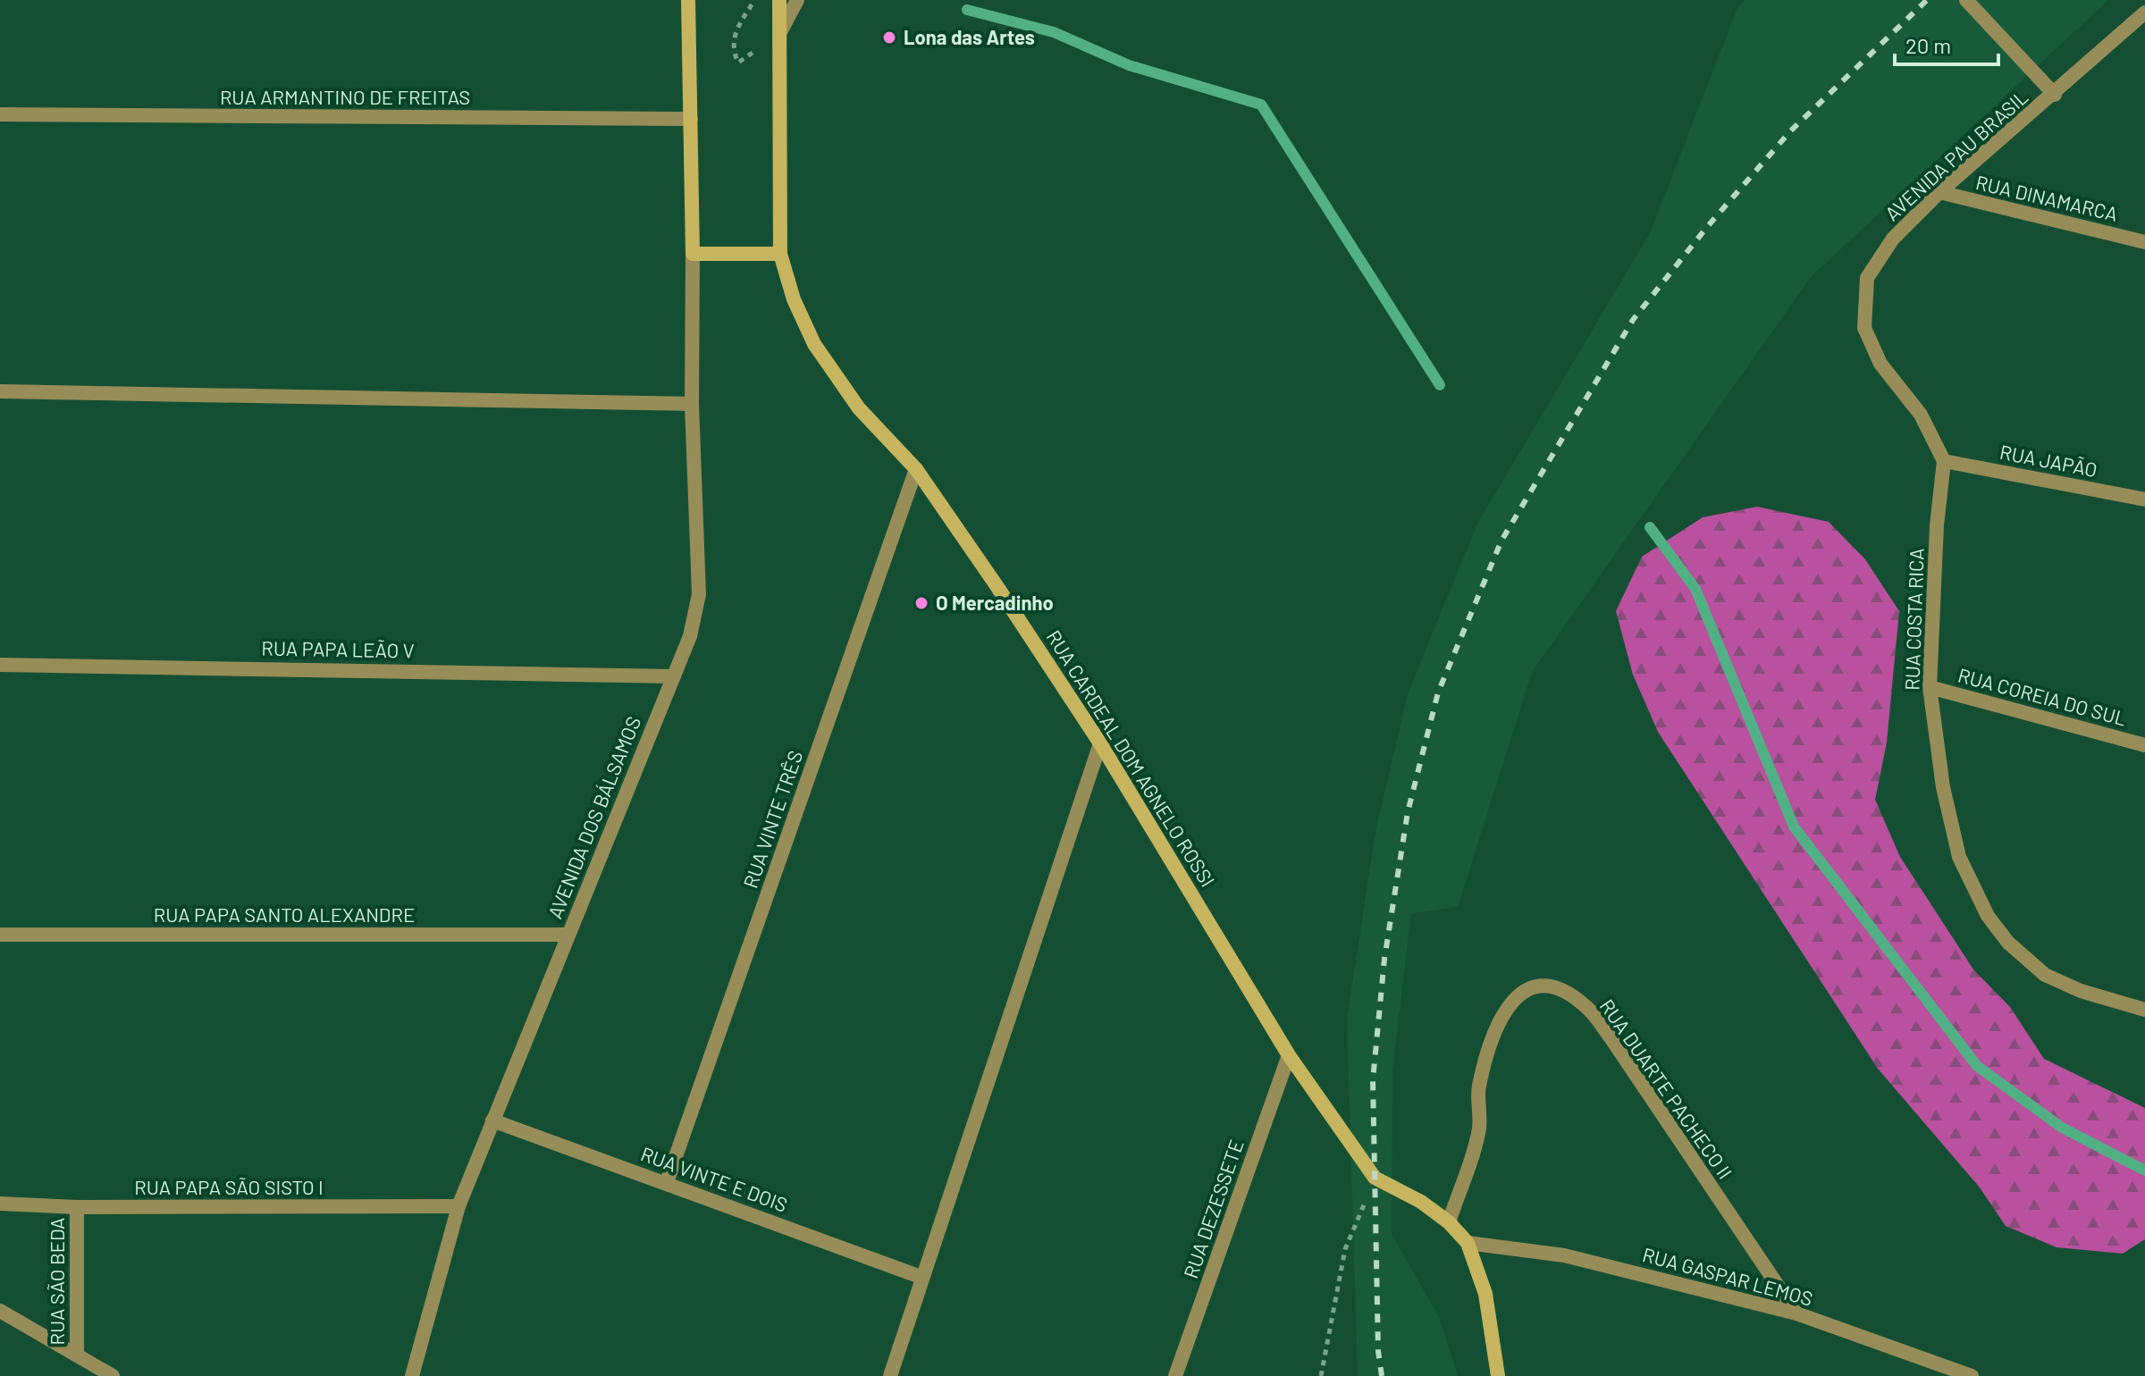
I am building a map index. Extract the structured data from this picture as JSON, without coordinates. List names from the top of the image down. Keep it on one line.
{"streets":{"main road":["RUA CARDEAL DOM AGNELO ROSSI"],"street":["RUA ARMANTINO DE FREITAS","AVENIDA PAU BRASIL","RUA DINAMARCA","RUA JAPÃO","RUA COSTA RICA","RUA PAPA LEÃO V","RUA COREIA DO SUL","AVENIDA DOS BÁLSAMOS","RUA VINTE TRÊS","RUA PAPA SANTO ALEXANDRE","RUA DUARTE PACHECO II","RUA VINTE E DOIS","RUA PAPA SÃO SISTO I","RUA DEZESSETE","RUA GASPAR LEMOS","RUA SÃO BEDA"]},"crossings":[["AVENIDA PAU BRASIL","RUA DINAMARCA"],["AVENIDA PAU BRASIL","RUA JAPÃO"],["AVENIDA PAU BRASIL","RUA COSTA RICA"],["RUA JAPÃO","RUA COSTA RICA"],["RUA COSTA RICA","RUA COREIA DO SUL"],["RUA PAPA LEÃO V","AVENIDA DOS BÁLSAMOS"],["RUA CARDEAL DOM AGNELO ROSSI","RUA VINTE TRÊS"],["RUA CARDEAL DOM AGNELO ROSSI","RUA DEZESSETE"],["AVENIDA DOS BÁLSAMOS","RUA PAPA SANTO ALEXANDRE"],["AVENIDA DOS BÁLSAMOS","RUA VINTE E DOIS"],["AVENIDA DOS BÁLSAMOS","RUA PAPA SÃO SISTO I"],["RUA VINTE TRÊS","RUA VINTE E DOIS"],["RUA DUARTE PACHECO II","RUA GASPAR LEMOS"],["RUA PAPA SÃO SISTO I","RUA SÃO BEDA"]],"places":["Lona das Artes","O Mercadinho"],"scale_bar":"20 m"}
